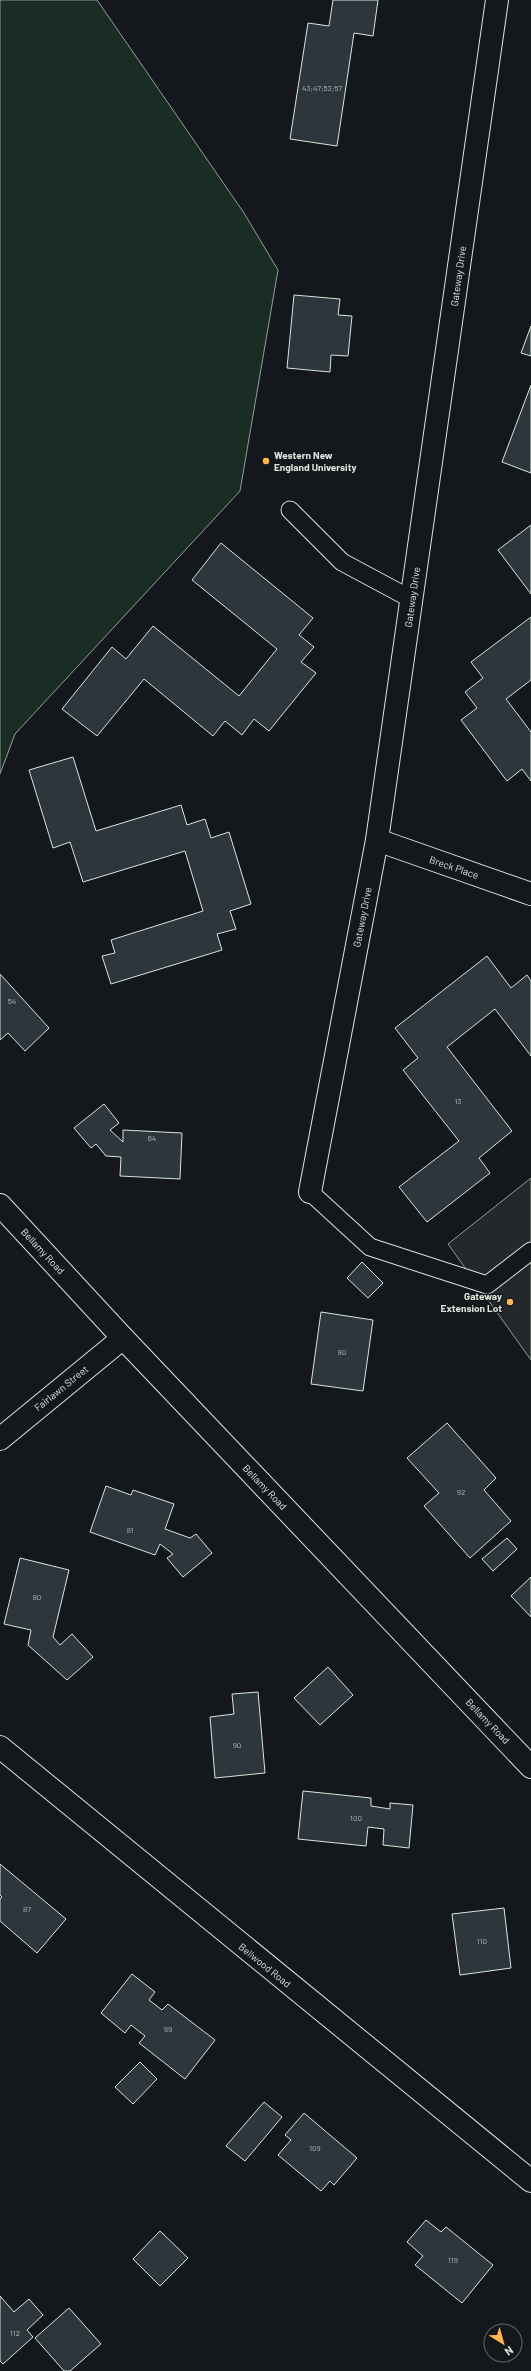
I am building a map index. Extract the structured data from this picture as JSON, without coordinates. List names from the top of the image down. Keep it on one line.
{"streets":{"street":["Gateway Drive","Breck Place","Bellamy Road","Fairlawn Street","Bellwood Road"]},"crossings":[["Gateway Drive","Breck Place"],["Bellamy Road","Fairlawn Street"]],"places":["Western New England University","Gateway Extension Lot"],"house_numbers":["43;47;53;57","54","13","64","80","92","81","80","90","100","87","110","99","109","119","112"],"north":"bottom right"}
